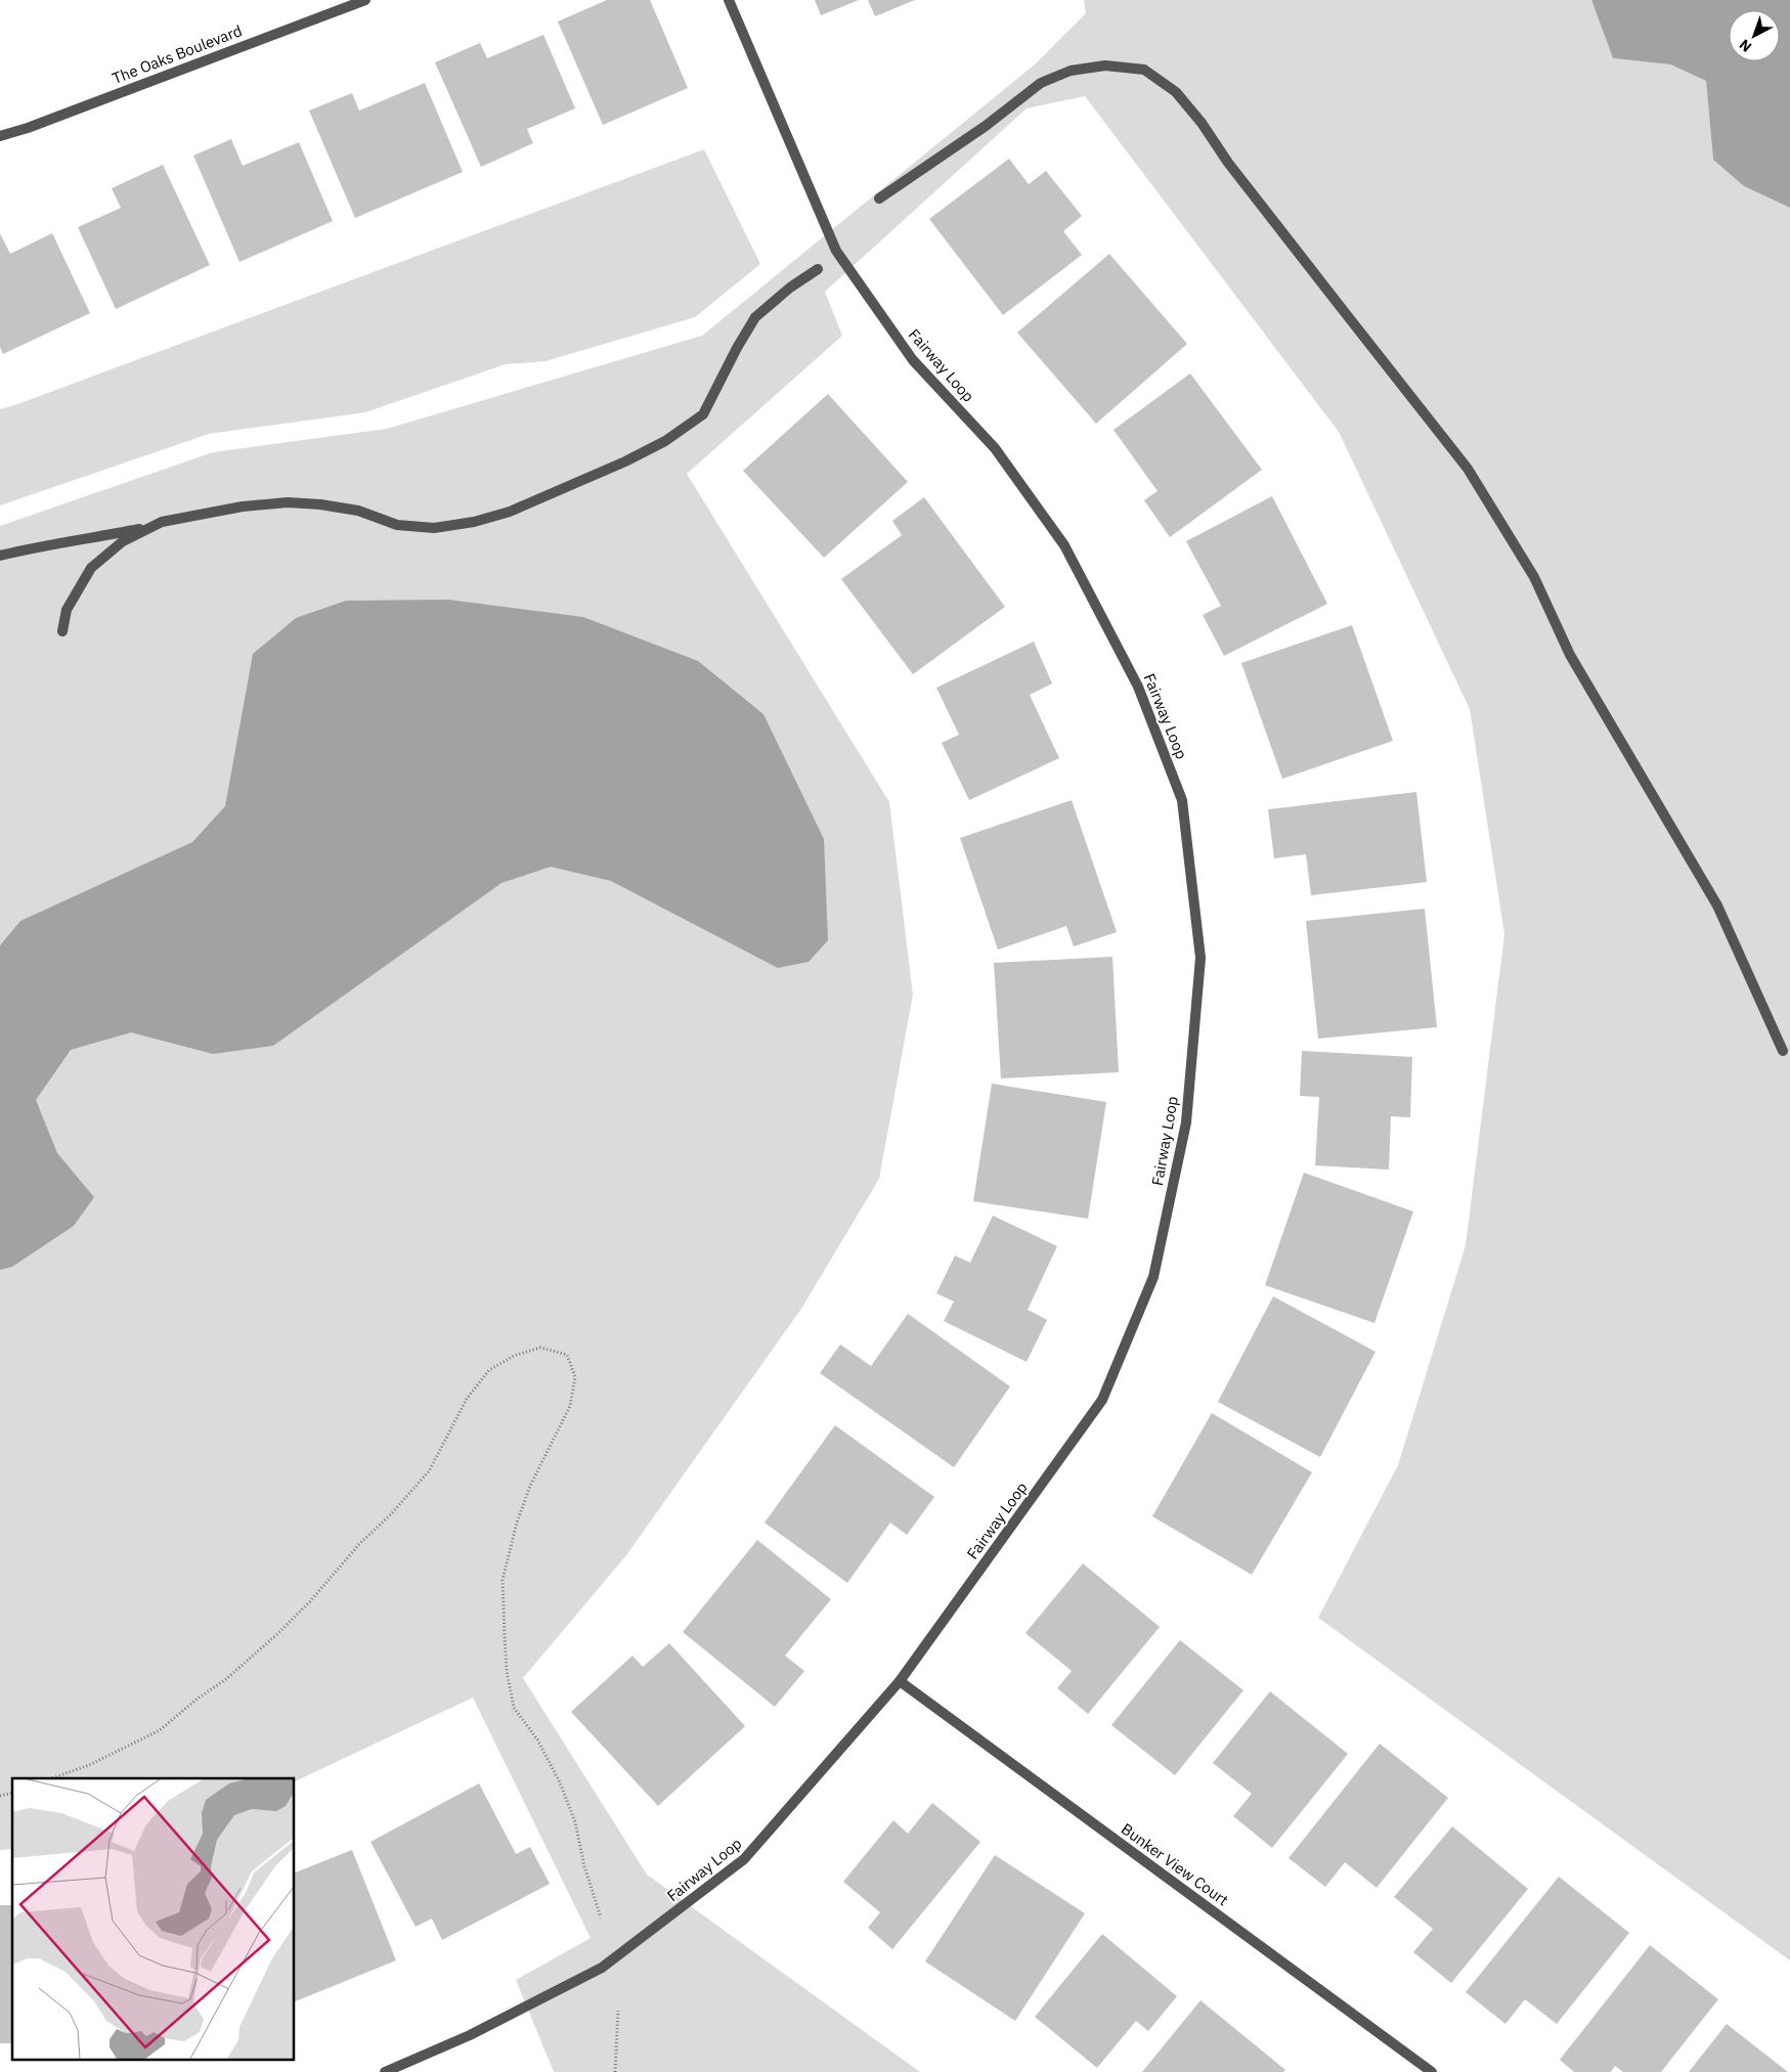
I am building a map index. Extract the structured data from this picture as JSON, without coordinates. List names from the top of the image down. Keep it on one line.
{"streets":{"street":["The Oaks Boulevard","Fairway Loop","Bunker View Court"]},"crossings":[["Fairway Loop","Bunker View Court"]],"north":"bottom left"}
